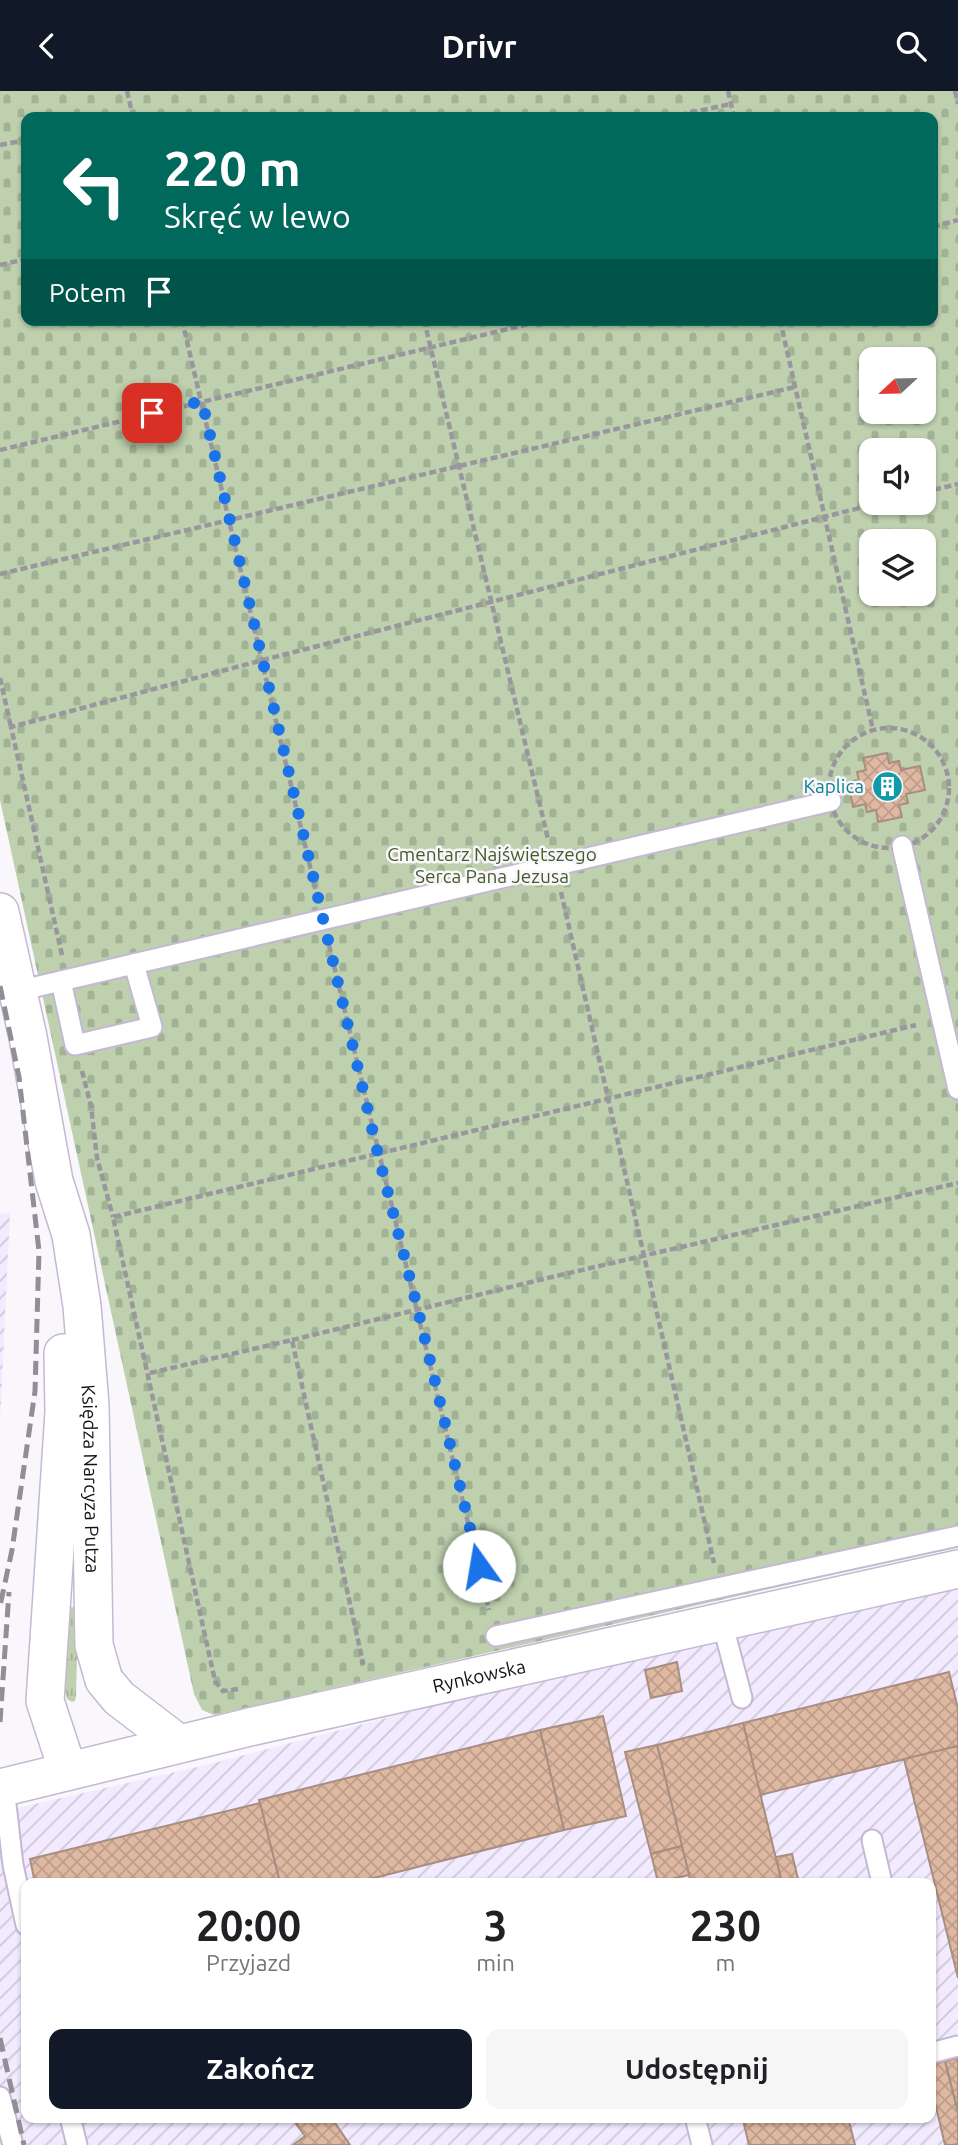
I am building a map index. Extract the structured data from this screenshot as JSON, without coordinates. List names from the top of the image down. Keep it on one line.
{"streets":{"street":["Księdza Narcyza Putza","Rynkowska"]},"crossings":[["Księdza Narcyza Putza","Rynkowska"]],"parks":["Cmentarz Najświętszego Serca Pana Jezusa"],"places":{"building":["Kaplica"]},"north":"left","page":{"header":"Drivr","turn":["220 m","Skręć w lewo"],"then":"Potem","eta":["20:00","Przyjazd","3","min","230","m"],"buttons":["Zakończ","Udostępnij"]}}
